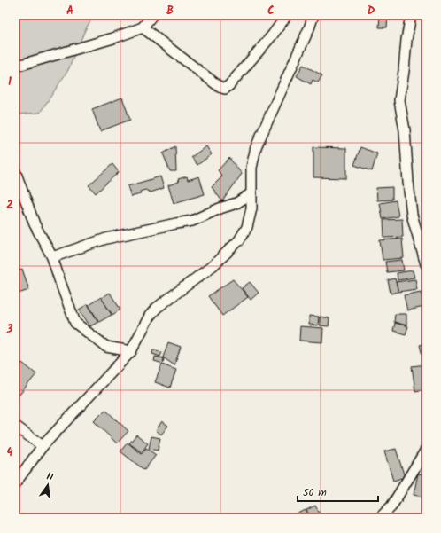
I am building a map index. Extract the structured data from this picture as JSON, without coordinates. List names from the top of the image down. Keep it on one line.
{"scale_bar":"50 m","north":"top","grid":{"columns":["A","B","C","D"],"rows":["1","2","3","4"]}}
